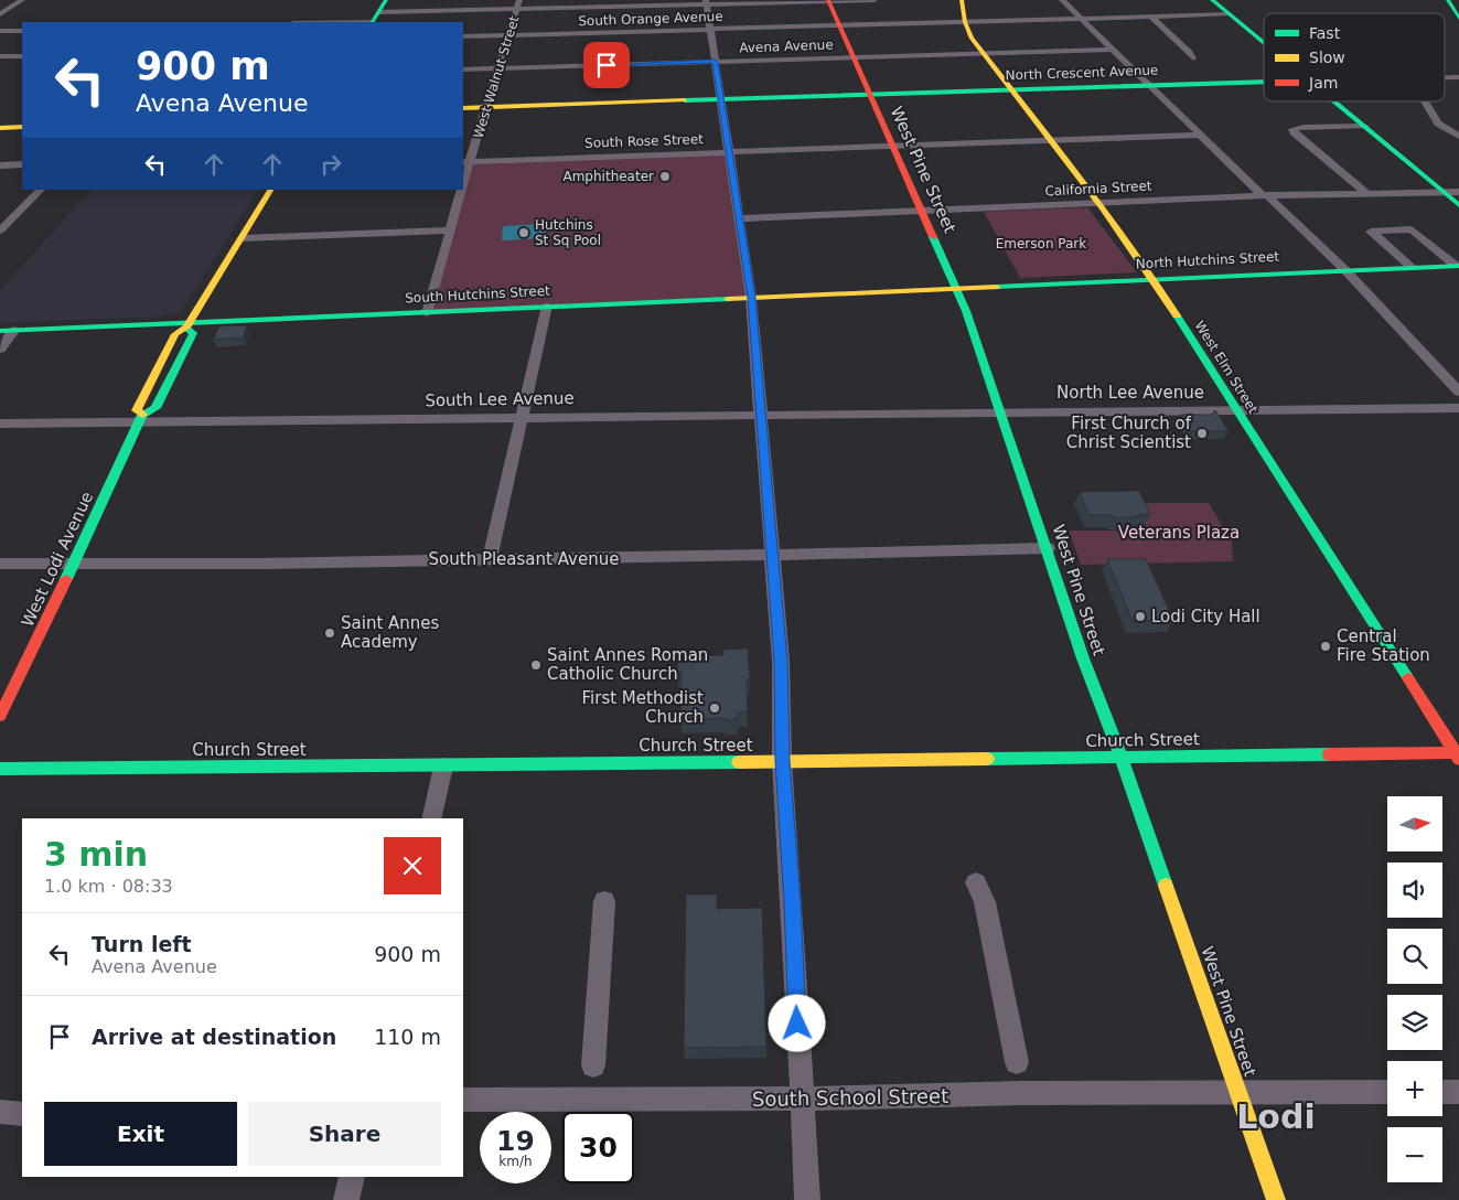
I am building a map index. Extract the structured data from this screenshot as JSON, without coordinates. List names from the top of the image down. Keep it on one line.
{"streets":{"street":["South Orange Avenue","Avena Avenue","North Crescent Avenue","West Walnut Street","South Rose Street","West Pine Street","California Street","North Hutchins Street","South Hutchins Street","West Elm Street","North Lee Avenue","South Lee Avenue","West Lodi Avenue","South Pleasant Avenue","Church Street","South School Street"]},"crossings":[["South Orange Avenue","West Walnut Street"],["South Orange Avenue","West Pine Street"],["South Orange Avenue","West Elm Street"],["Avena Avenue","West Walnut Street"],["Avena Avenue","West Pine Street"],["Avena Avenue","West Elm Street"],["North Crescent Avenue","West Walnut Street"],["North Crescent Avenue","West Pine Street"],["North Crescent Avenue","West Elm Street"],["West Walnut Street","South Rose Street"],["West Walnut Street","South Hutchins Street"],["South Rose Street","West Pine Street"],["South Rose Street","West Elm Street"],["West Pine Street","California Street"],["West Pine Street","North Hutchins Street"],["West Pine Street","South Hutchins Street"],["West Pine Street","North Lee Avenue"],["West Pine Street","South Lee Avenue"],["West Pine Street","South Pleasant Avenue"],["West Pine Street","Church Street"],["West Pine Street","South School Street"],["California Street","West Elm Street"],["North Hutchins Street","South Hutchins Street"],["North Hutchins Street","West Elm Street"],["South Hutchins Street","West Lodi Avenue"],["West Elm Street","North Lee Avenue"],["West Elm Street","Church Street"],["North Lee Avenue","South Lee Avenue"],["South Lee Avenue","West Lodi Avenue"],["West Lodi Avenue","South Pleasant Avenue"]],"districts":["Lodi"],"parks":["Emerson Park","Veterans Plaza"],"places":["Amphitheater","Hutchins St Sq Pool","First Church of Christ Scientist","Lodi City Hall","Saint Annes Academy","Central Fire Station","Saint Annes Roman Catholic Church","First Methodist Church"],"legend":["Fast","Slow","Jam"],"north":"right","page":{"turn":["900 m","Avena Avenue"],"map_buttons":["+","−"],"heading":["3 min","1.0 km · 08:33"],"list":[{"name":"Turn left","note":"Avena Avenue","value":"900 m"},{"name":"Arrive at destination","value":"110 m"}],"buttons":["Exit","Share"],"speed":"19 km/h","limit":"30"}}
